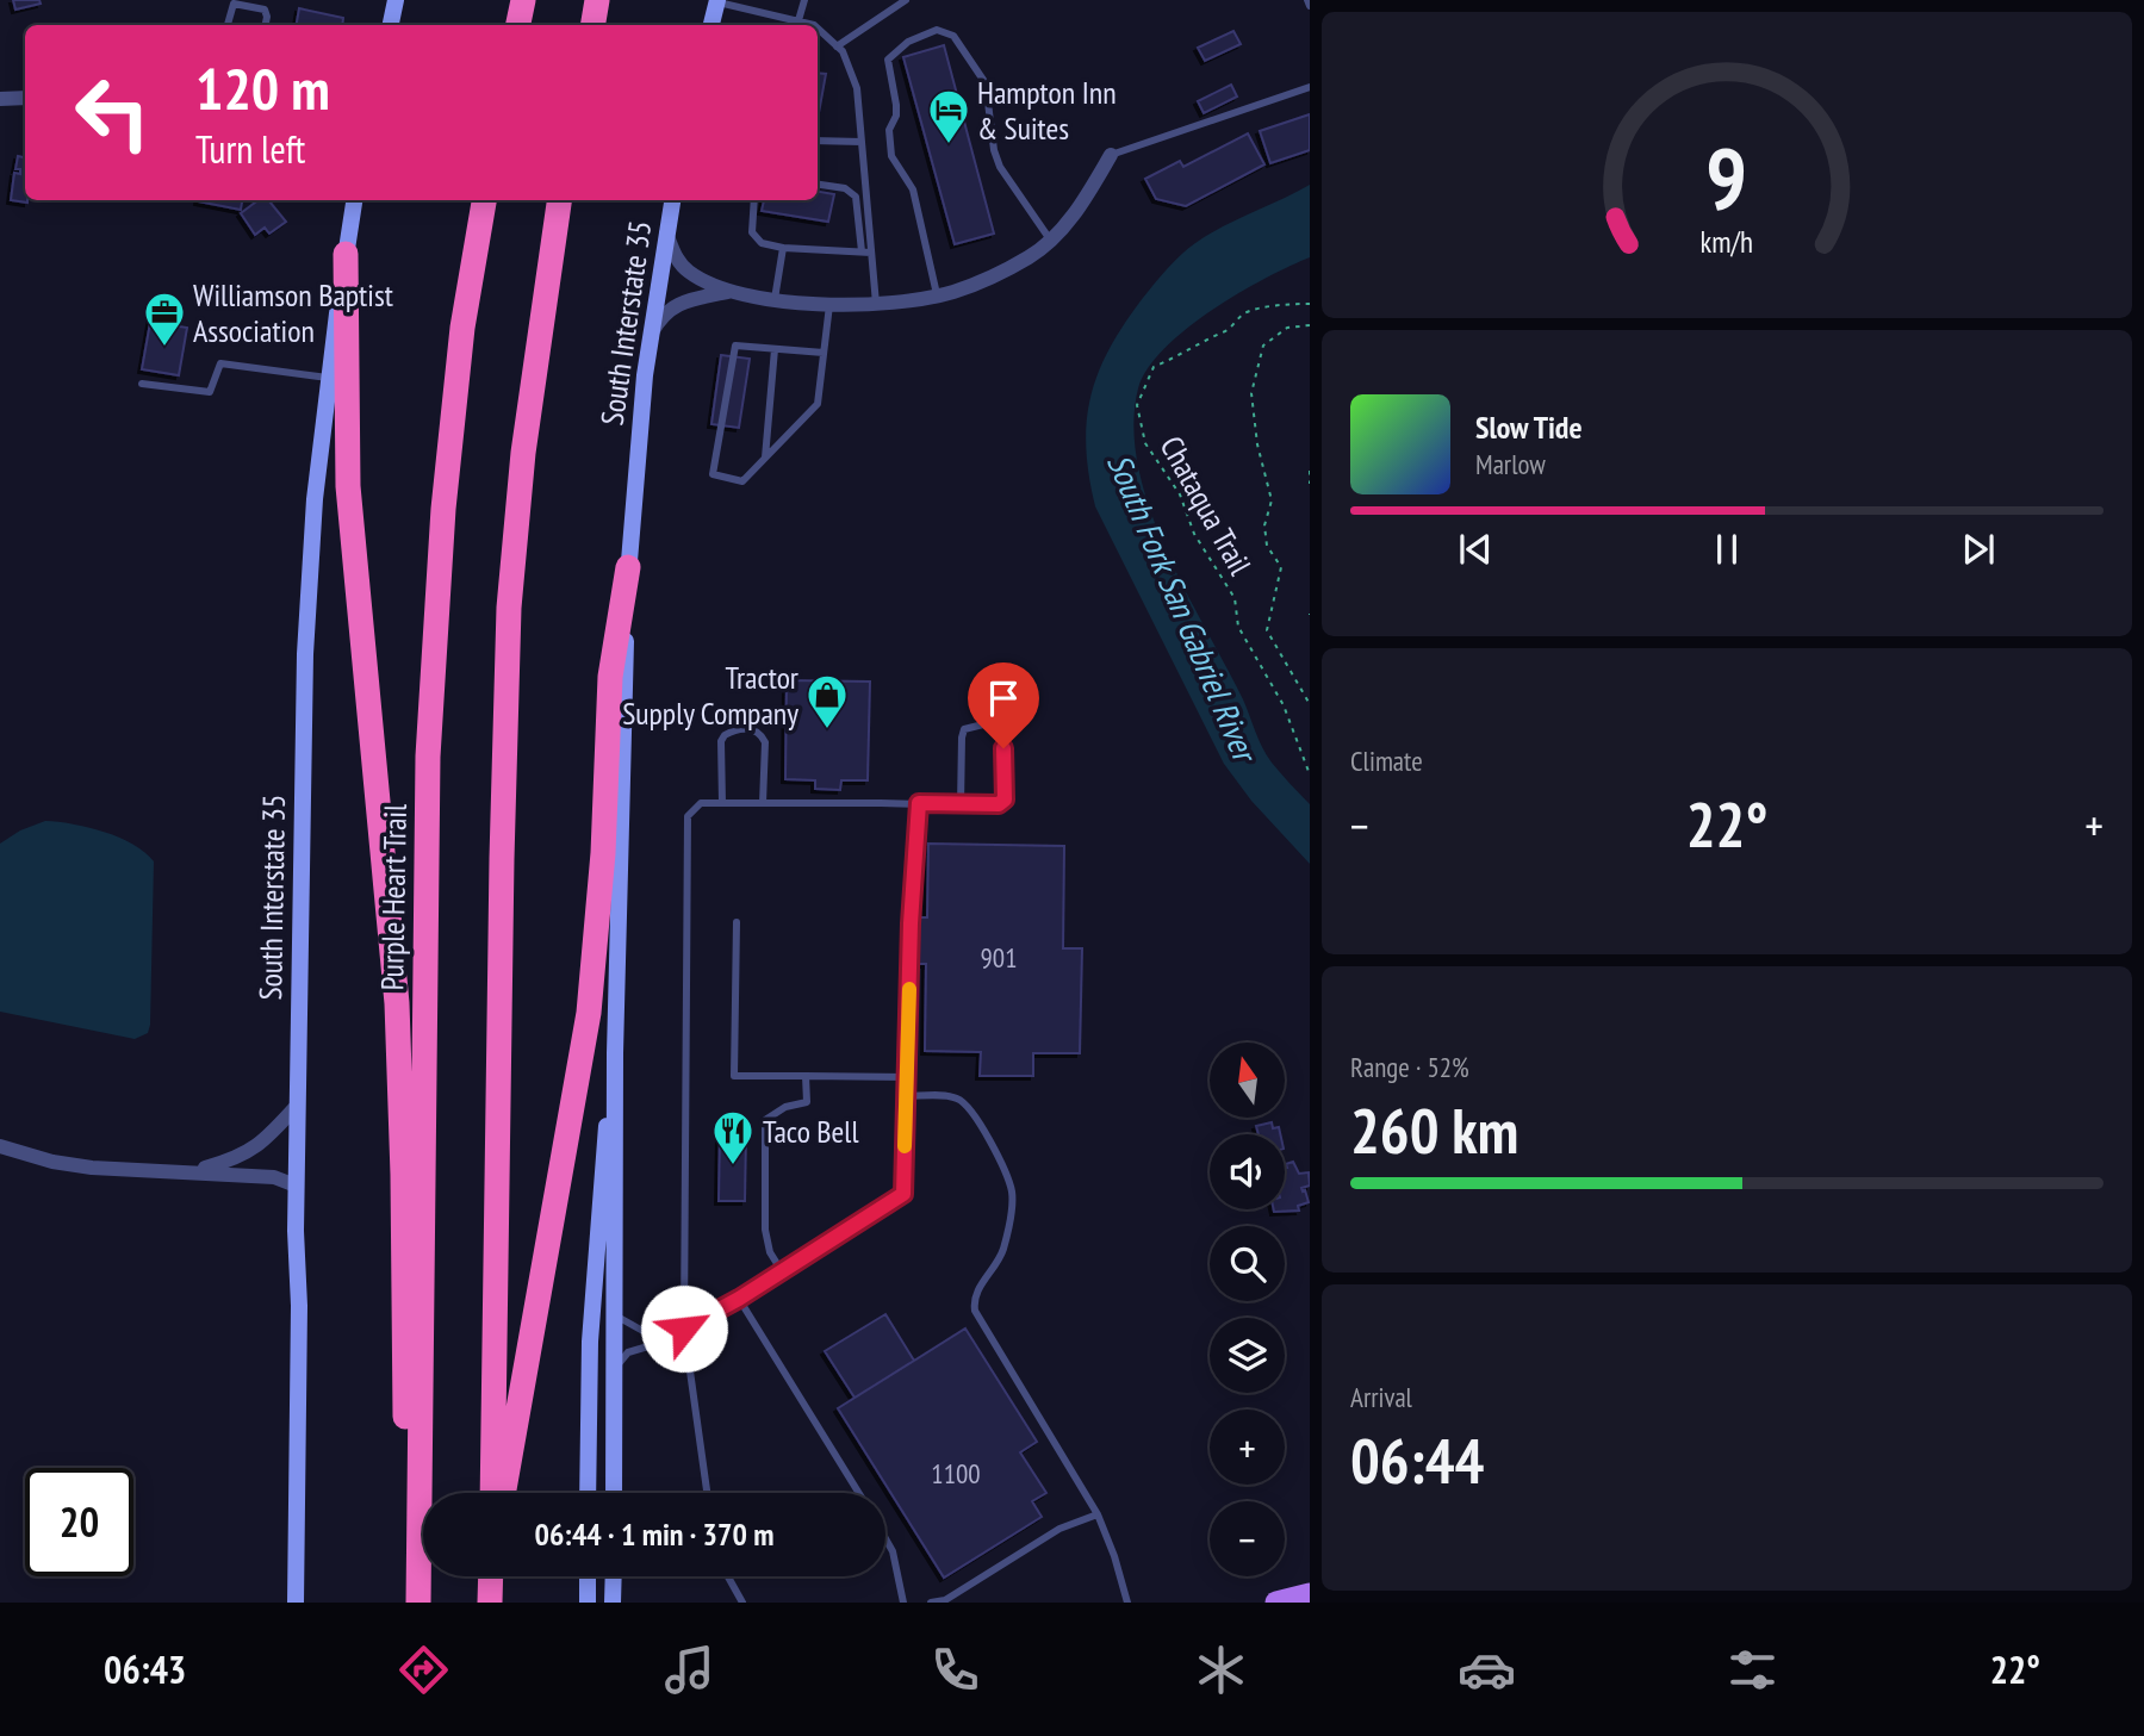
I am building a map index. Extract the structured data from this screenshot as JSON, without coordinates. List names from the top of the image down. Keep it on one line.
{"streets":{"highway":["Purple Heart Trail"],"main road":["South Interstate 35"],"path":["Chataqua Trail"]},"water":["South Fork San Gabriel River"],"places":{"hotel":["Hampton Inn & Suites"],"office":["Williamson Baptist Association"],"shop":["Tractor Supply Company"],"restaurant":["Taco Bell"]},"house_numbers":["901","1100"],"north":"top","page":{"turn":["120 m","Turn left"],"song":["Slow Tide","Marlow"],"tile":["Climate",["Range · 52%","260 km"],["Arrival","06:44"]],"heat":["−","22°","+"],"map_buttons":["+","−"],"limit":"20","trip":"06:44 · 1 min · 370 m","tabs":["06:43","22°"],"gauge":["9","km/h"]}}
